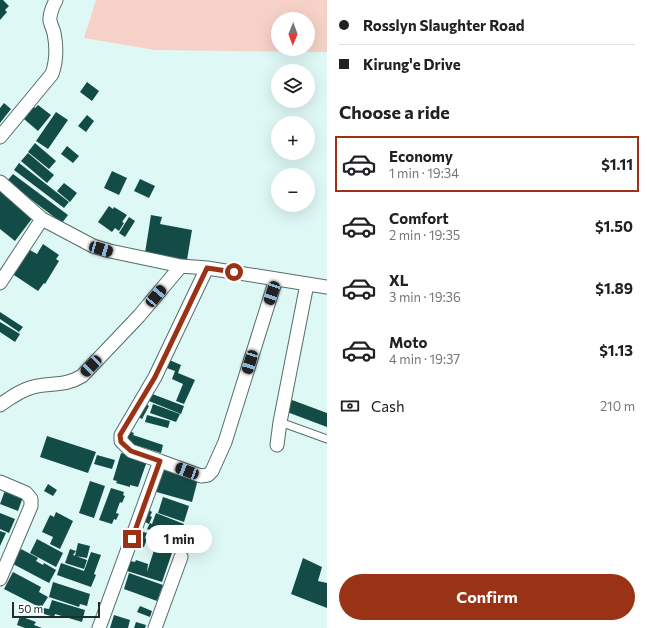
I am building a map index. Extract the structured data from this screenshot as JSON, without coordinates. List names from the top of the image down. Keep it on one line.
{"scale_bar":"50 m","north":"bottom","page":{"banner":["Rosslyn Slaughter Road","Kirung'e Drive"],"map_buttons":["+","−"],"heading":"Choose a ride","list":[{"name":"Economy","note":"1 min · 19:34","value":"$1.11"},{"name":"Comfort","note":"2 min · 19:35","value":"$1.50"},{"name":"XL","note":"3 min · 19:36","value":"$1.89"},{"name":"Moto","note":"4 min · 19:37","value":"$1.13"}],"pay":["Cash","210 m"],"bubble":"1 min","buttons":"Confirm","scale":"50 m"}}
